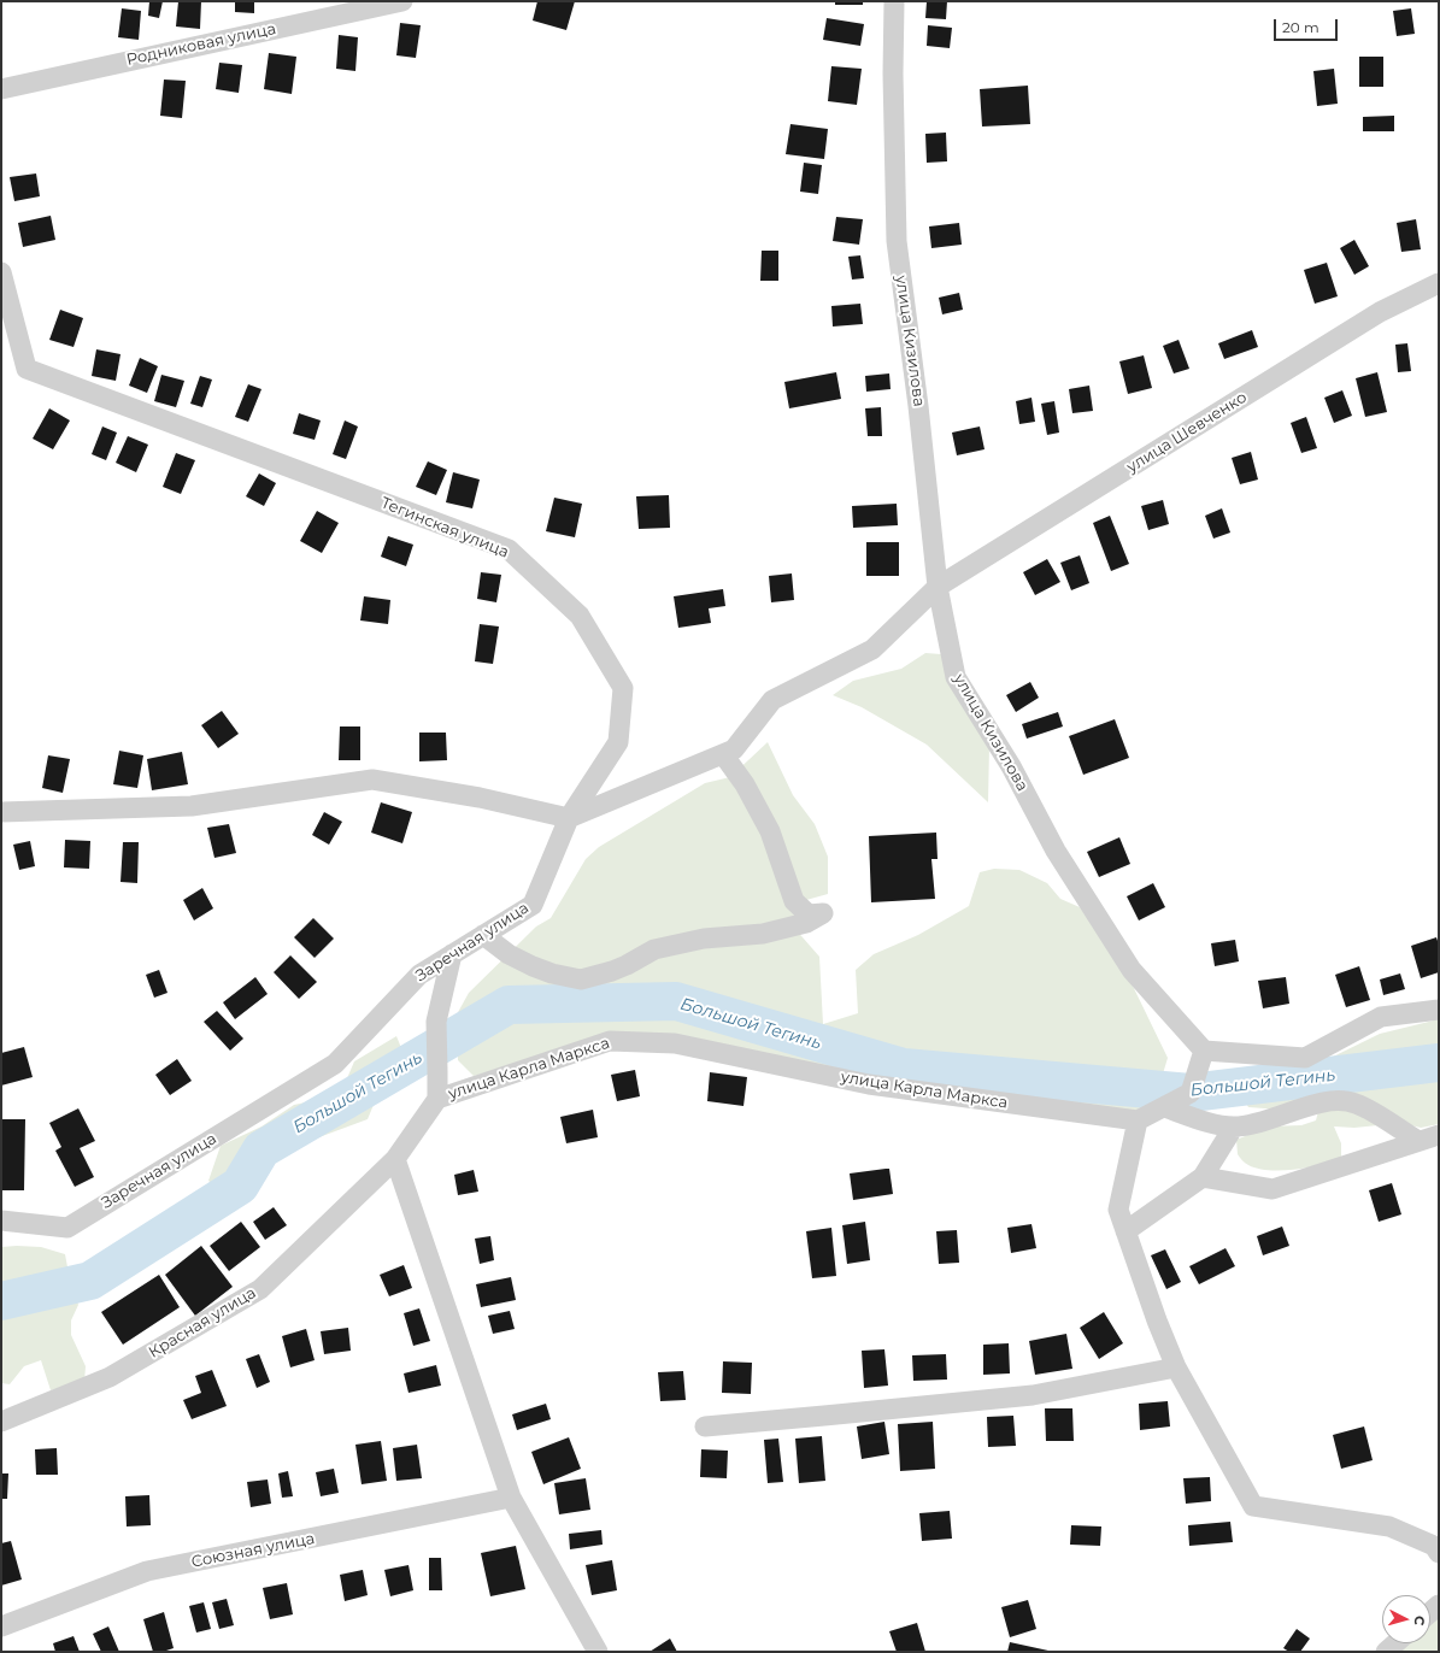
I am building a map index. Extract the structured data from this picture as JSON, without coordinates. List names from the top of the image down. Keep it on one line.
{"streets":{"street":["Родниковая улица","улица Кизилова","улица Шевченко","Тегинская улица","Заречная улица","улица Карла Маркса","Красная улица","Союзная улица"]},"crossings":[["улица Кизилова","улица Шевченко"],["Тегинская улица","Заречная улица"],["улица Карла Маркса","Красная улица"]],"water":["Большой Тегинь"],"scale_bar":"20 m","north":"right"}
